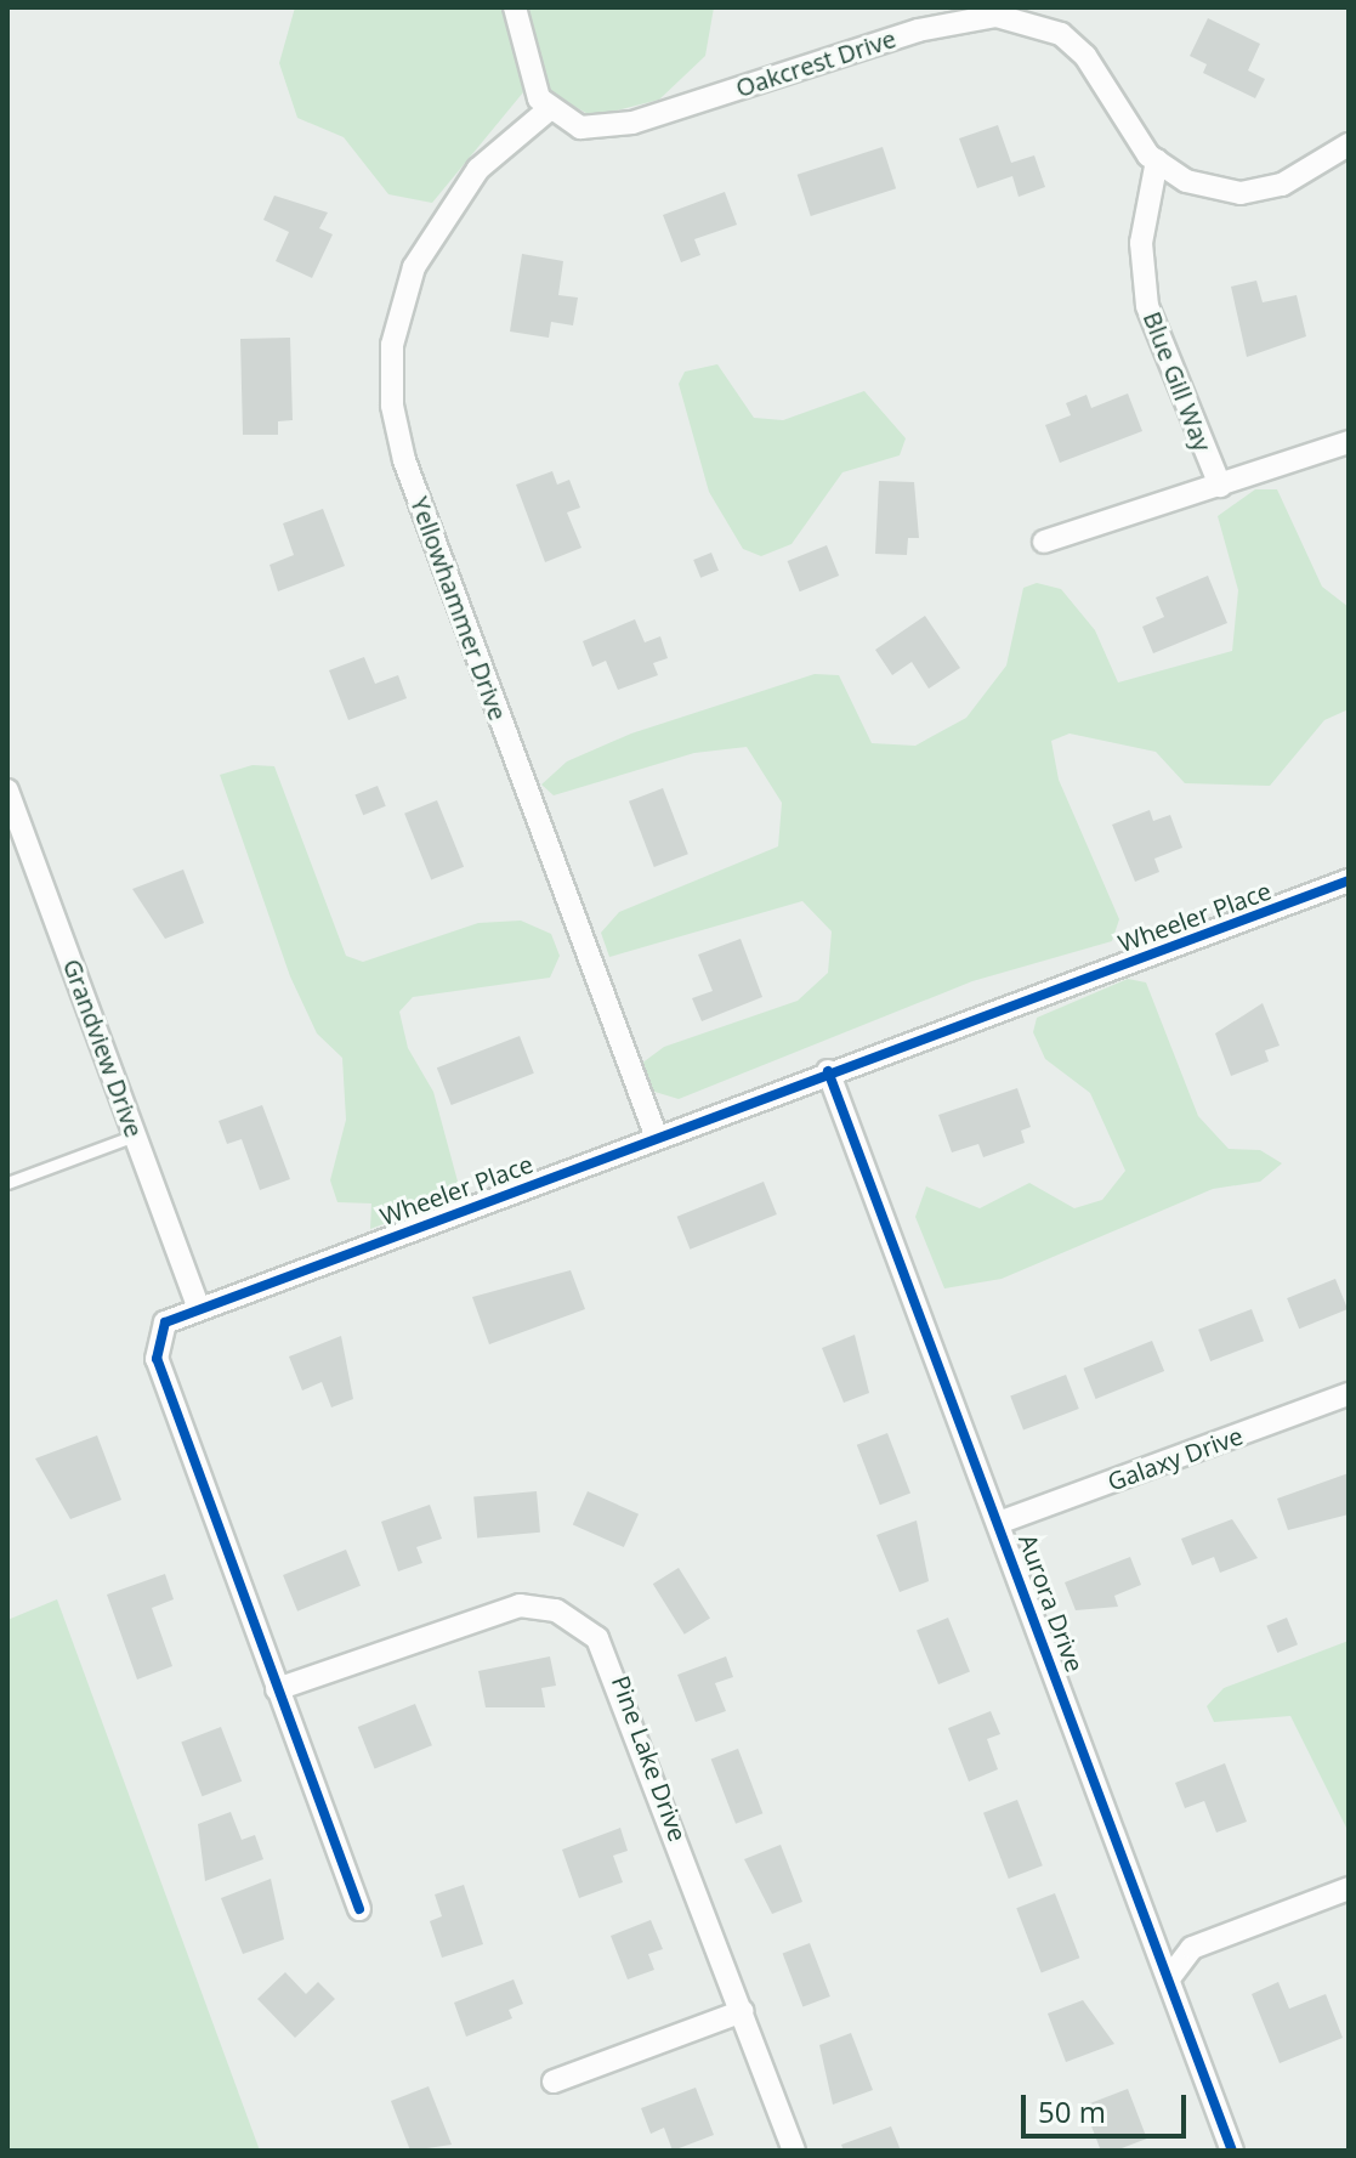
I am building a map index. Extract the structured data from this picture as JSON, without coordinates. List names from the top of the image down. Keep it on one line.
{"streets":{"street":["Oakcrest Drive","Blue Gill Way","Yellowhammer Drive","Wheeler Place","Grandview Drive","Galaxy Drive","Aurora Drive","Pine Lake Drive"]},"crossings":[["Oakcrest Drive","Blue Gill Way"],["Oakcrest Drive","Yellowhammer Drive"],["Yellowhammer Drive","Wheeler Place"],["Wheeler Place","Grandview Drive"],["Wheeler Place","Aurora Drive"],["Wheeler Place","Pine Lake Drive"],["Galaxy Drive","Aurora Drive"]],"scale_bar":"50 m"}
